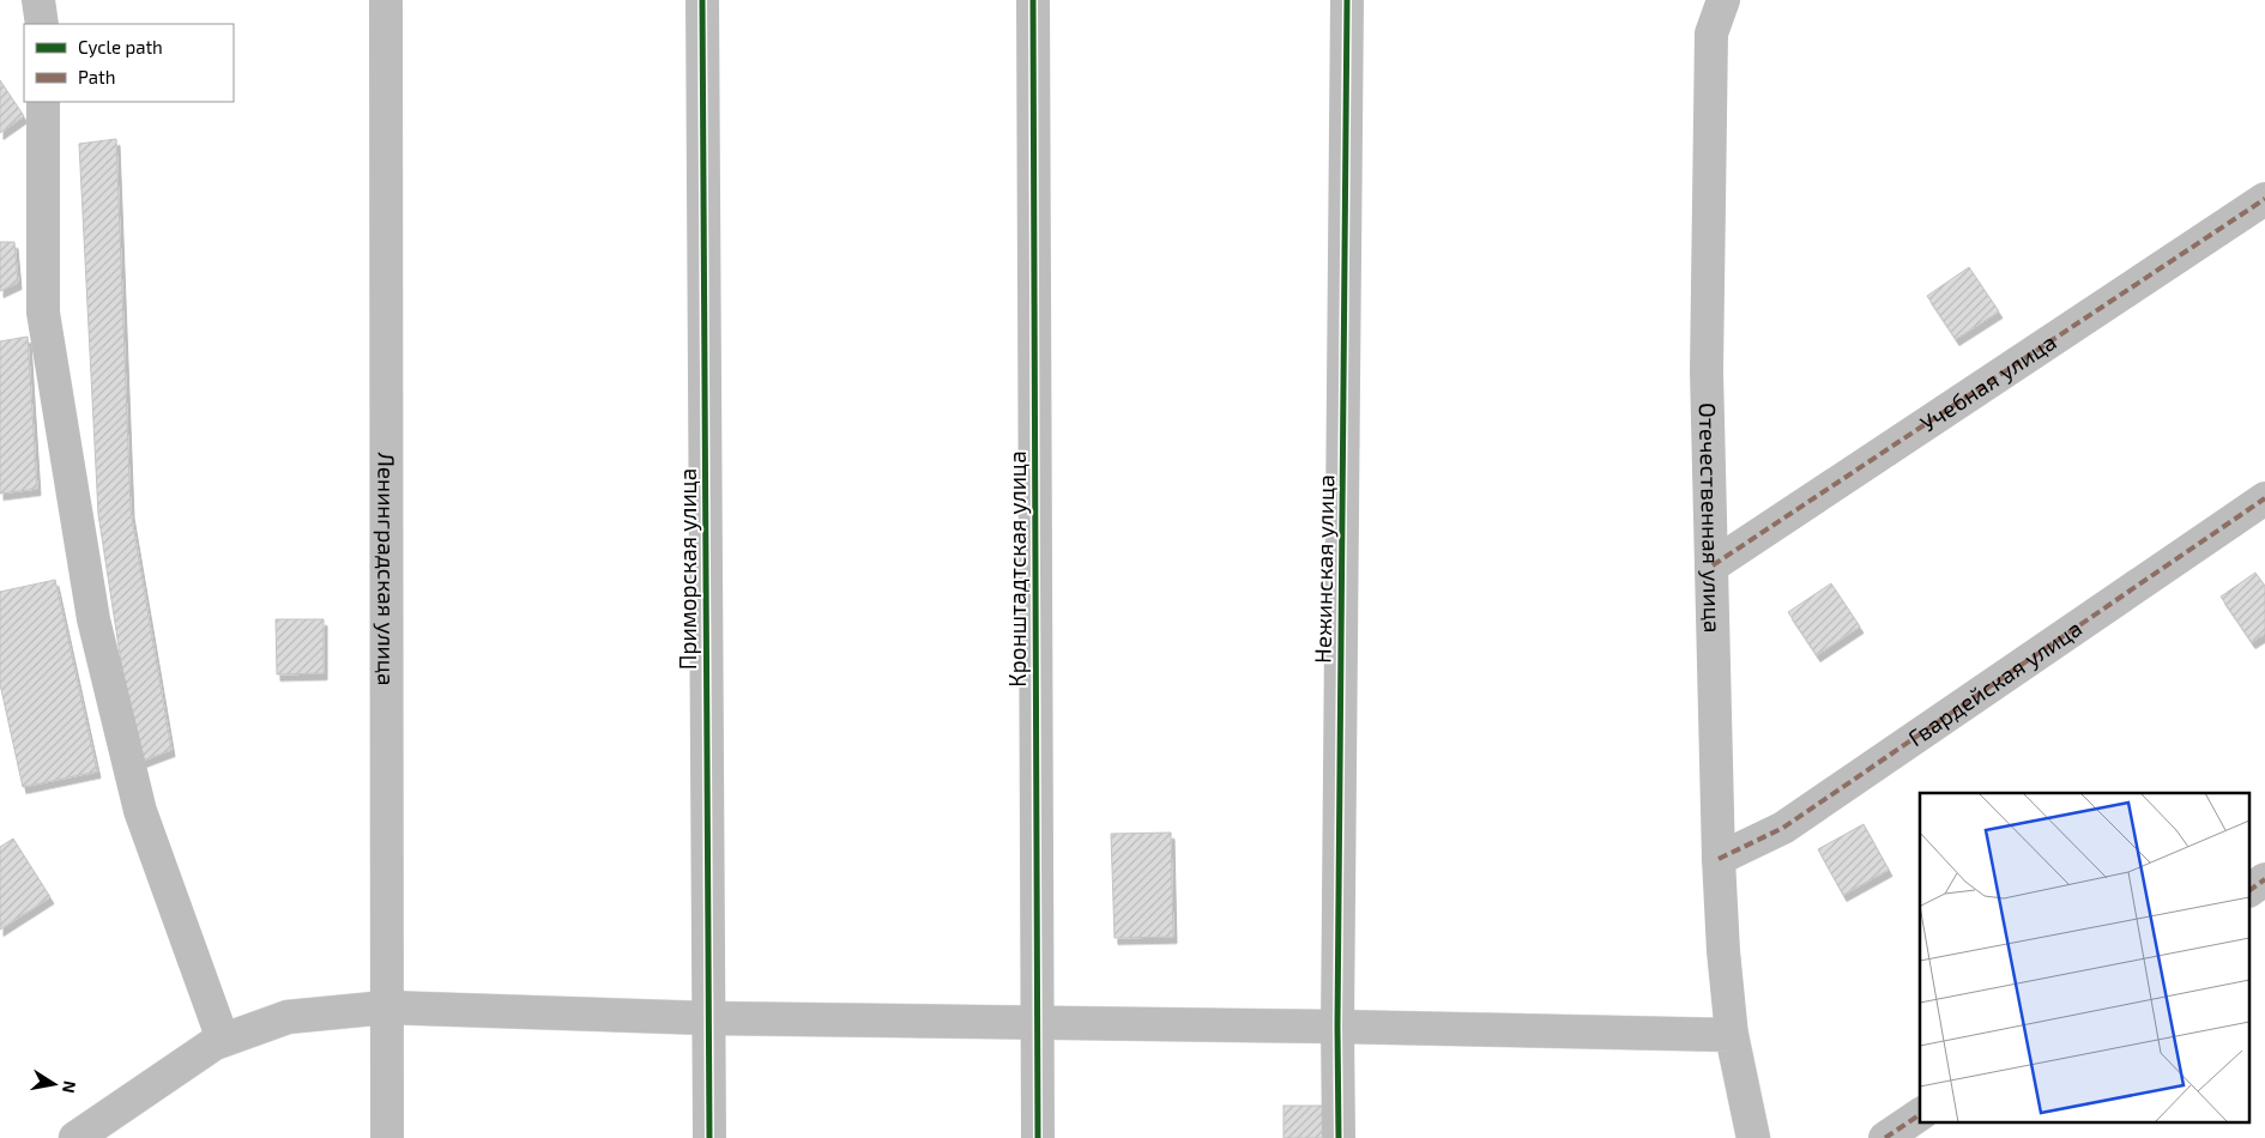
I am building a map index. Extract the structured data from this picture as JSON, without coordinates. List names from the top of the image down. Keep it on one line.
{"streets":{"street":["Учебная улица","Отечественная улица","Ленинградская улица","Приморская улица","Кронштадтская улица","Нежинская улица","Гвардейская улица"]},"crossings":[["Учебная улица","Отечественная улица"],["Отечественная улица","Гвардейская улица"]],"legend":["Cycle path","Path"],"north":"right"}
